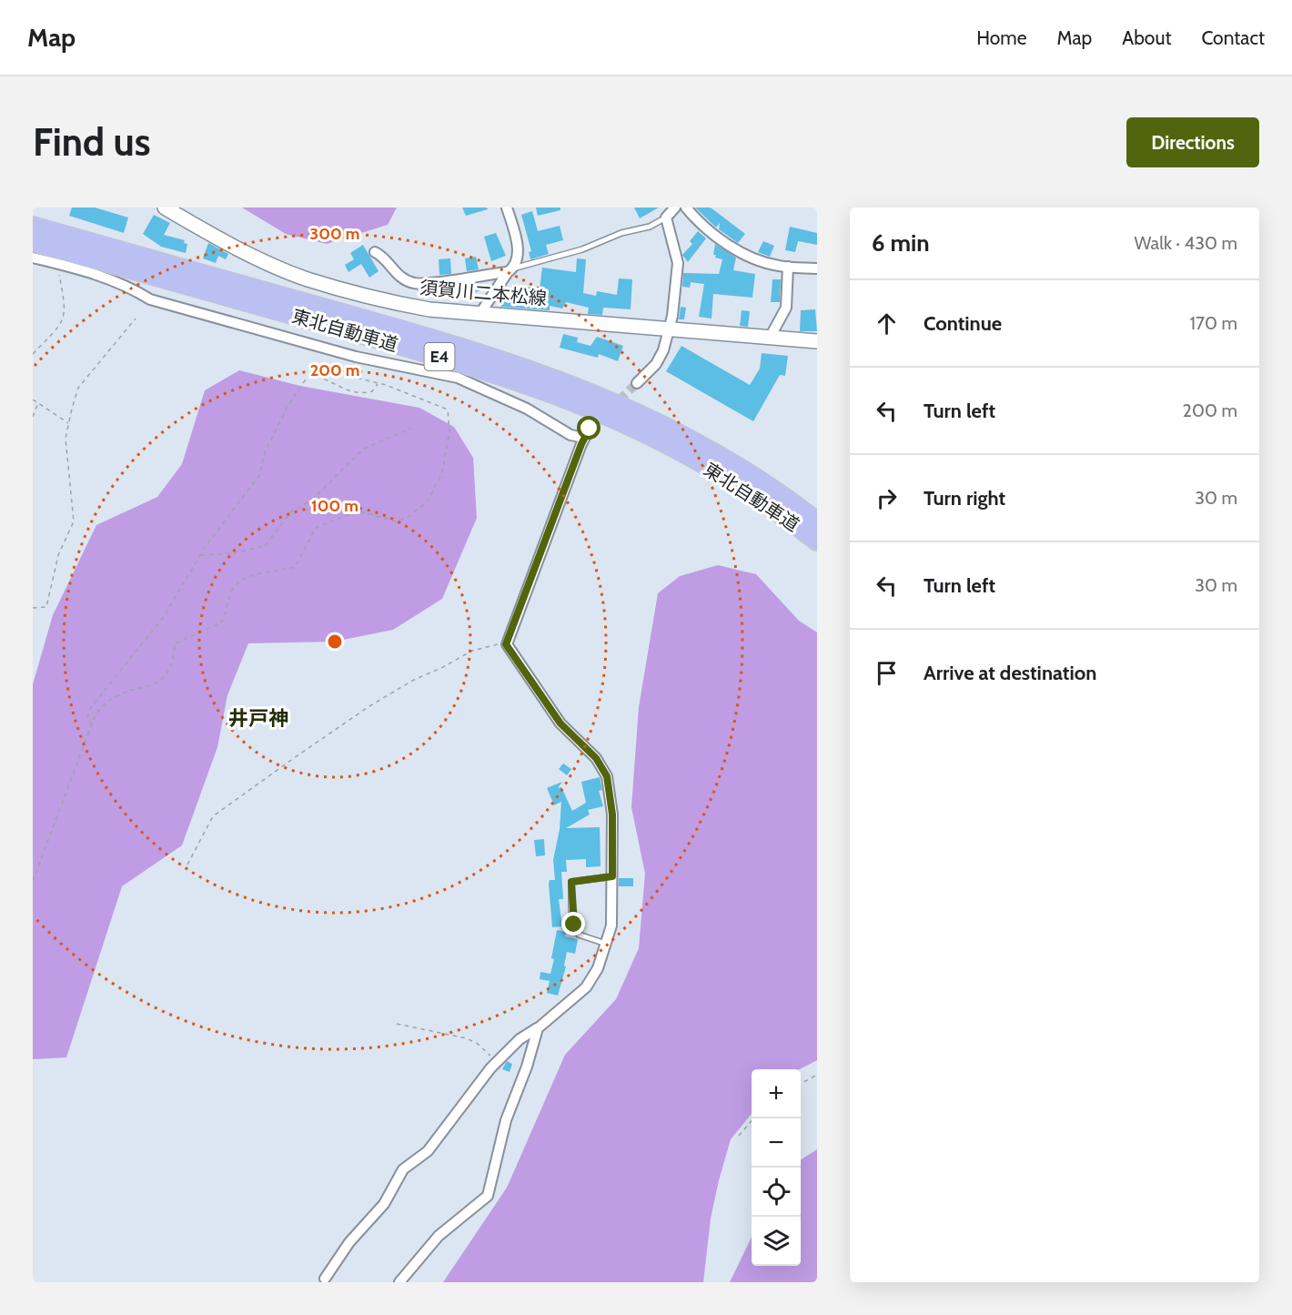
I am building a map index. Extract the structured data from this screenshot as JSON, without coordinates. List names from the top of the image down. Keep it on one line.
{"streets":{"highway":["東北自動車道","E4"],"main road":["須賀川二本松線"]},"districts":["井戸神"],"page":{"header":"Map","nav":["Home","Map","About","Contact"],"buttons":"Directions","title":"Find us","heading":["6 min","Walk · 430 m"],"list":[["Continue","170 m"],["Turn left","200 m"],["Turn right","30 m"],["Turn left","30 m"],"Arrive at destination"],"map_buttons":["+","−"]},"rings":["300 m","200 m","100 m"]}
